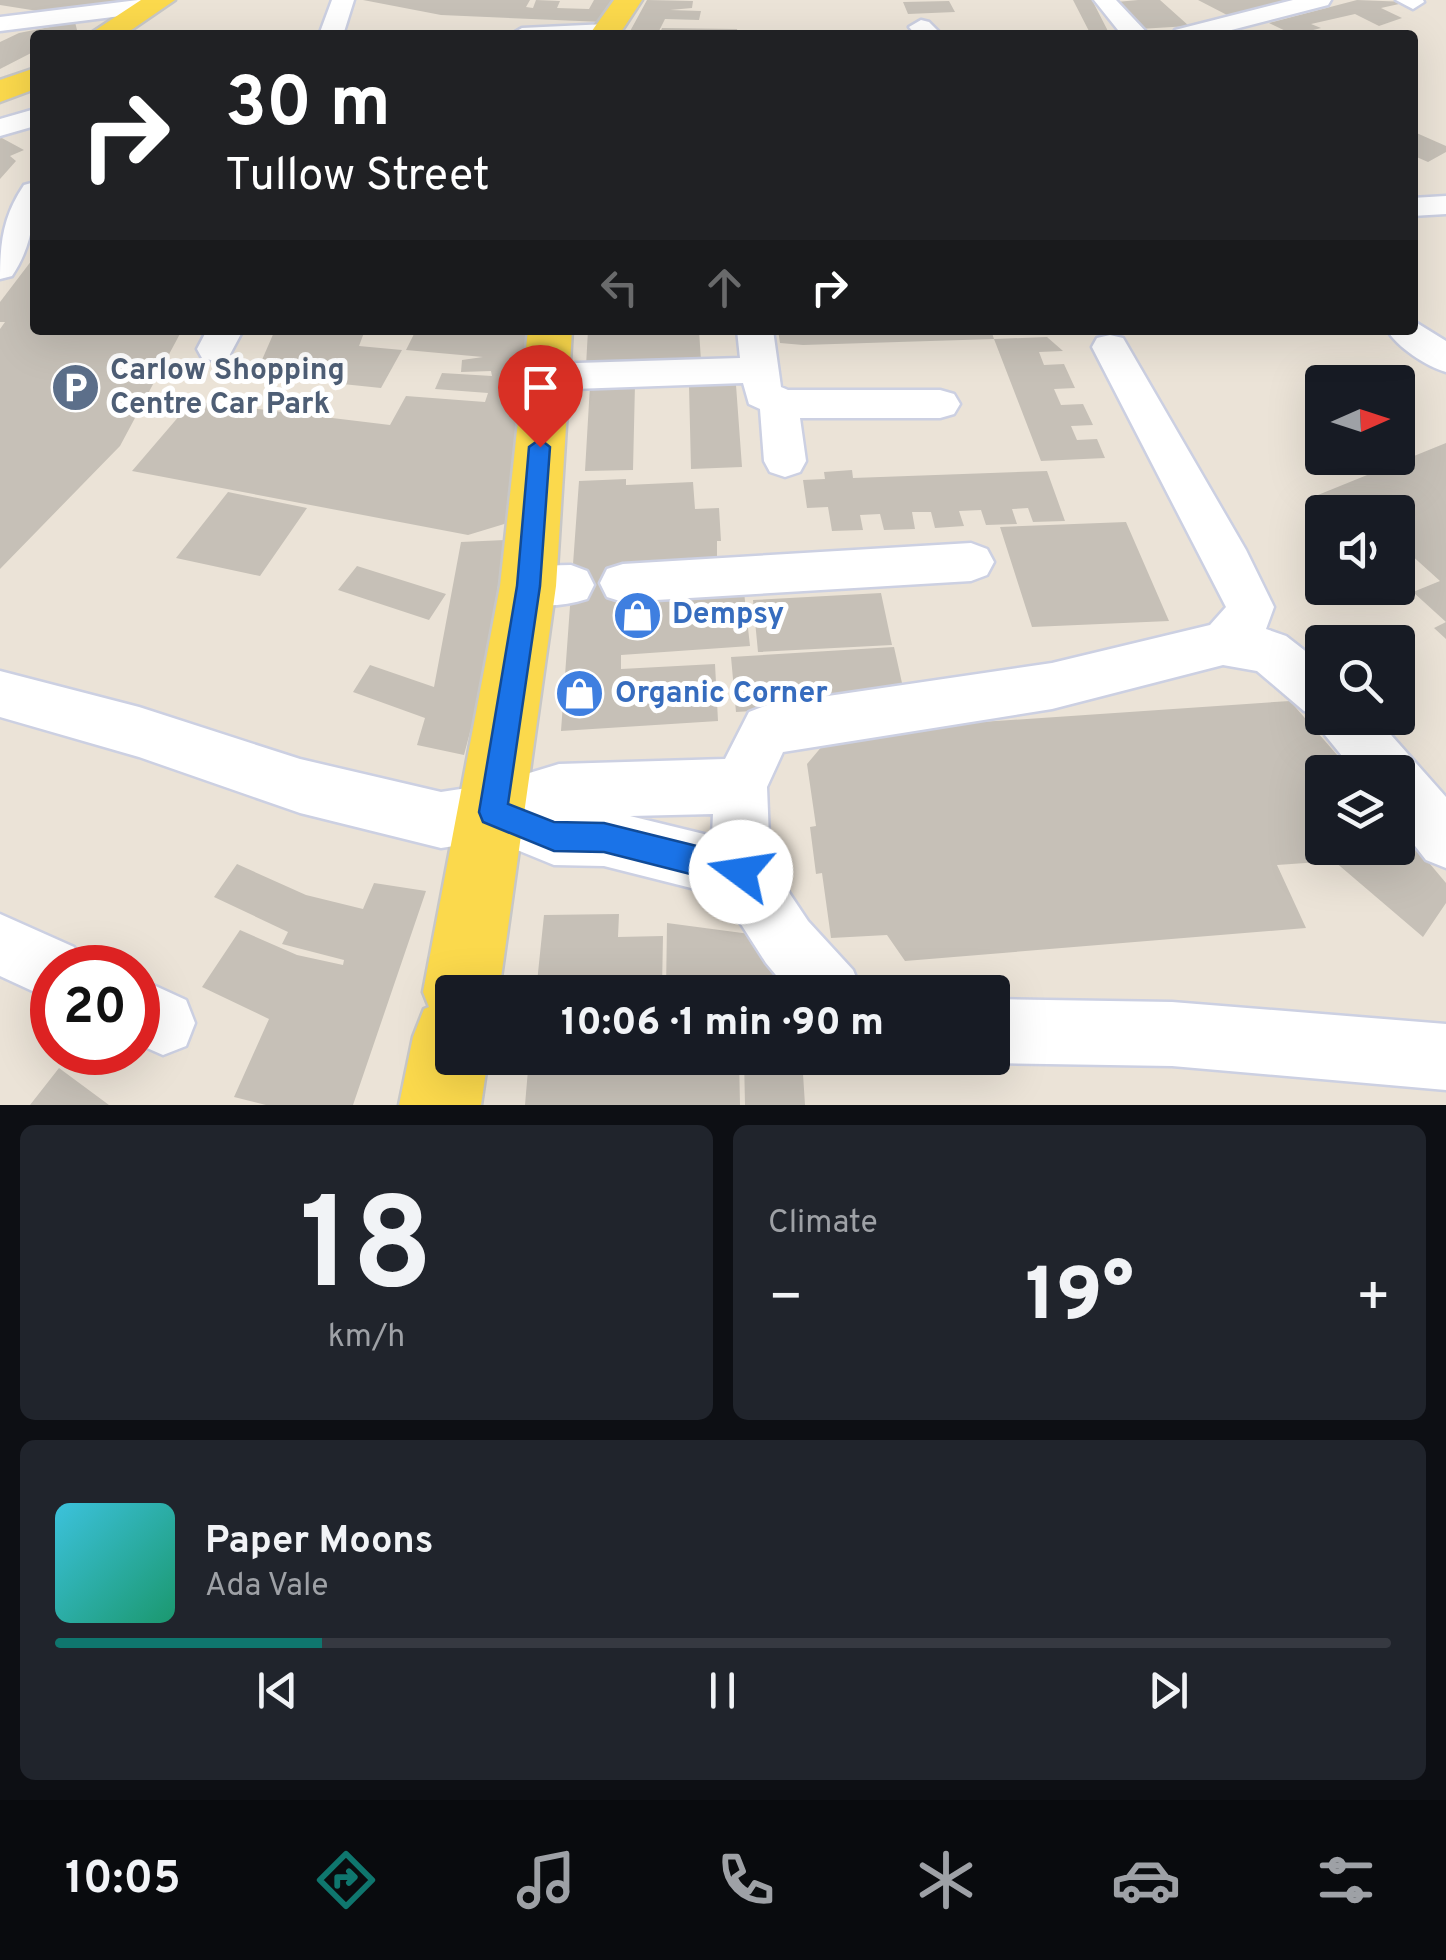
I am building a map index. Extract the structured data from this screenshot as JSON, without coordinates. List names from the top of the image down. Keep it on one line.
{"places":{"parking":["Carlow Shopping Centre Car Park"],"shop":["Dempsy","Organic Corner"]},"north":"right","page":{"turn":["30 m","Tullow Street"],"limit":"20","trip":"10:06 · 1 min · 90 m","tile":[["18","km/h"],"Climate"],"heat":["−","19°","+"],"song":["Paper Moons","Ada Vale"],"tabs":"10:05"}}
